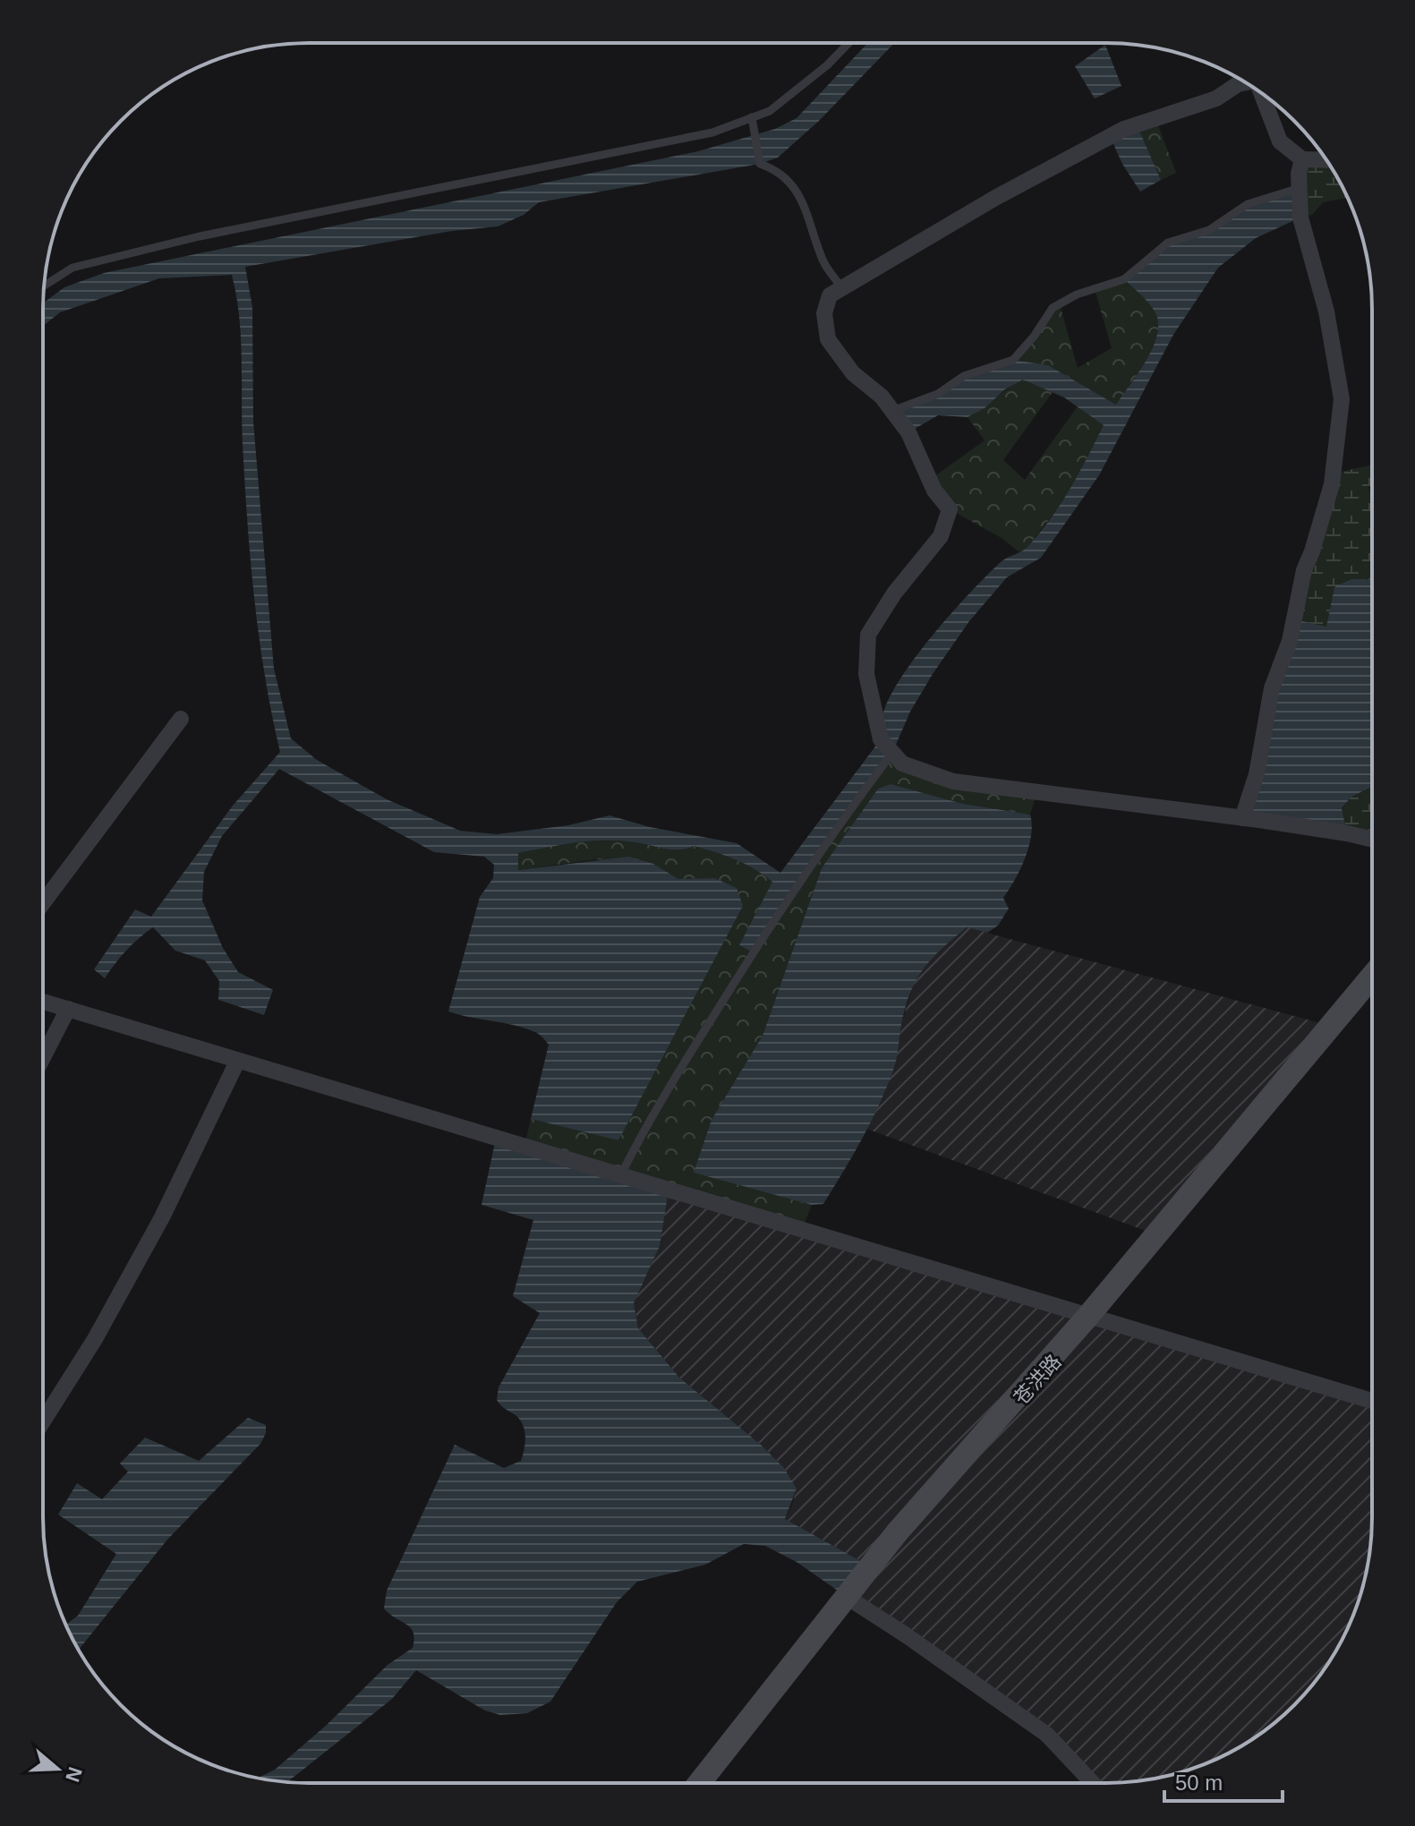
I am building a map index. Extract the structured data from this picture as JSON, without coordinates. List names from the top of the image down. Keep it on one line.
{"streets":{"main road":["苍洪路"]},"scale_bar":"50 m","north":"right"}
